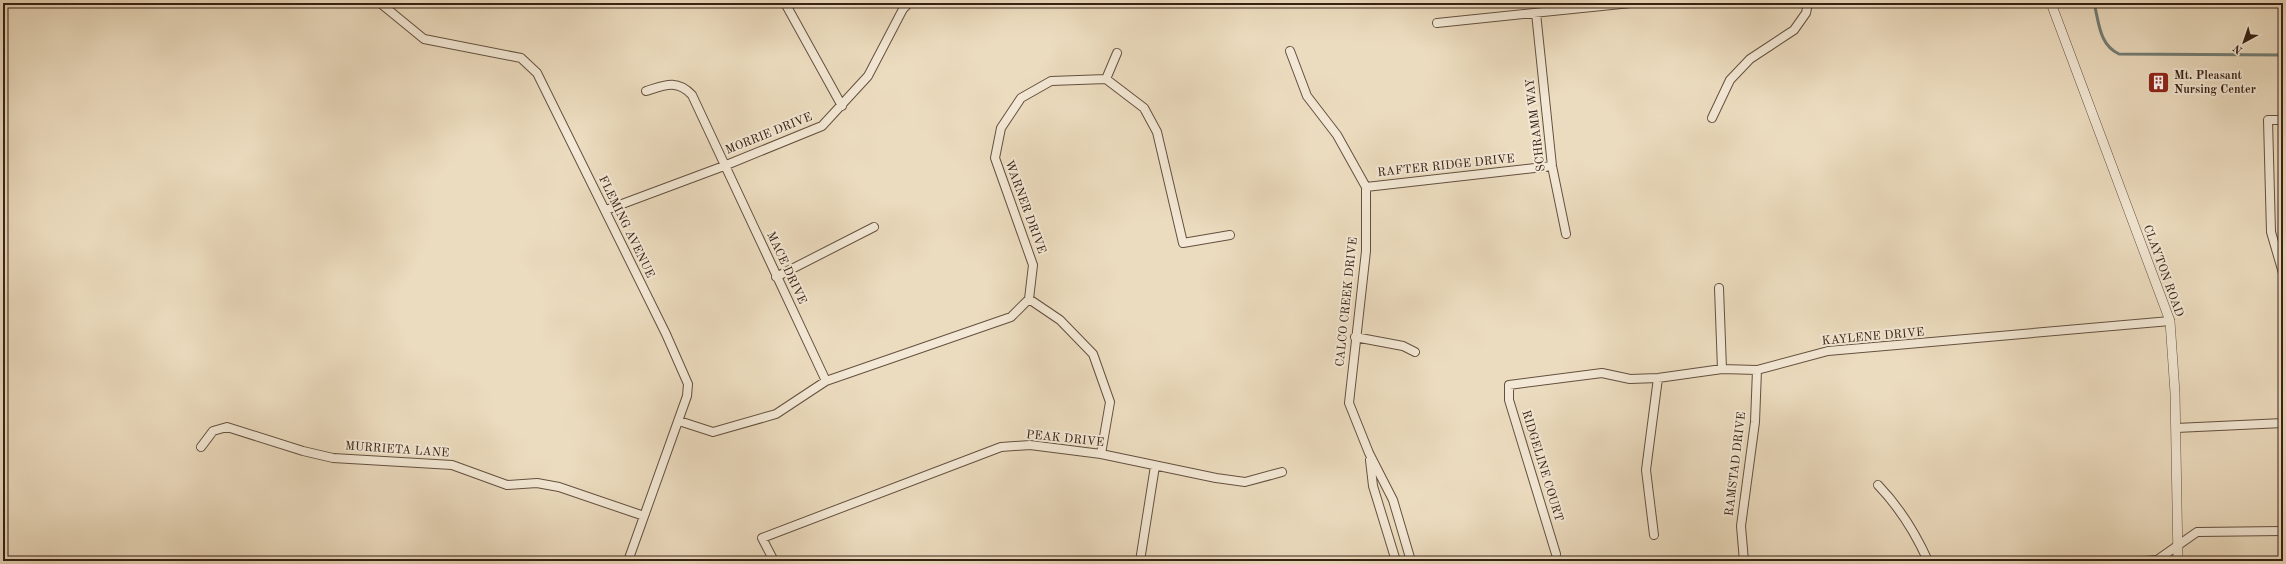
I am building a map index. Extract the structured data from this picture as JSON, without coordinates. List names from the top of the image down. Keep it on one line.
{"streets":{"street":["SCHRAMM WAY","MORRIE DRIVE","RAFTER RIDGE DRIVE","WARNER DRIVE","FLEMING AVENUE","MACE DRIVE","CLAYTON ROAD","CALCO CREEK DRIVE","KAYLENE DRIVE","PEAK DRIVE","MURRIETA LANE","RAMSTAD DRIVE","RIDGELINE COURT"]},"crossings":[["SCHRAMM WAY","RAFTER RIDGE DRIVE"],["MORRIE DRIVE","FLEMING AVENUE"],["MORRIE DRIVE","MACE DRIVE"],["RAFTER RIDGE DRIVE","CALCO CREEK DRIVE"],["FLEMING AVENUE","MURRIETA LANE"],["CLAYTON ROAD","KAYLENE DRIVE"],["KAYLENE DRIVE","RAMSTAD DRIVE"],["KAYLENE DRIVE","RIDGELINE COURT"]],"places":{"building":["Mt. Pleasant Nursing Center"]},"north":"bottom left"}
